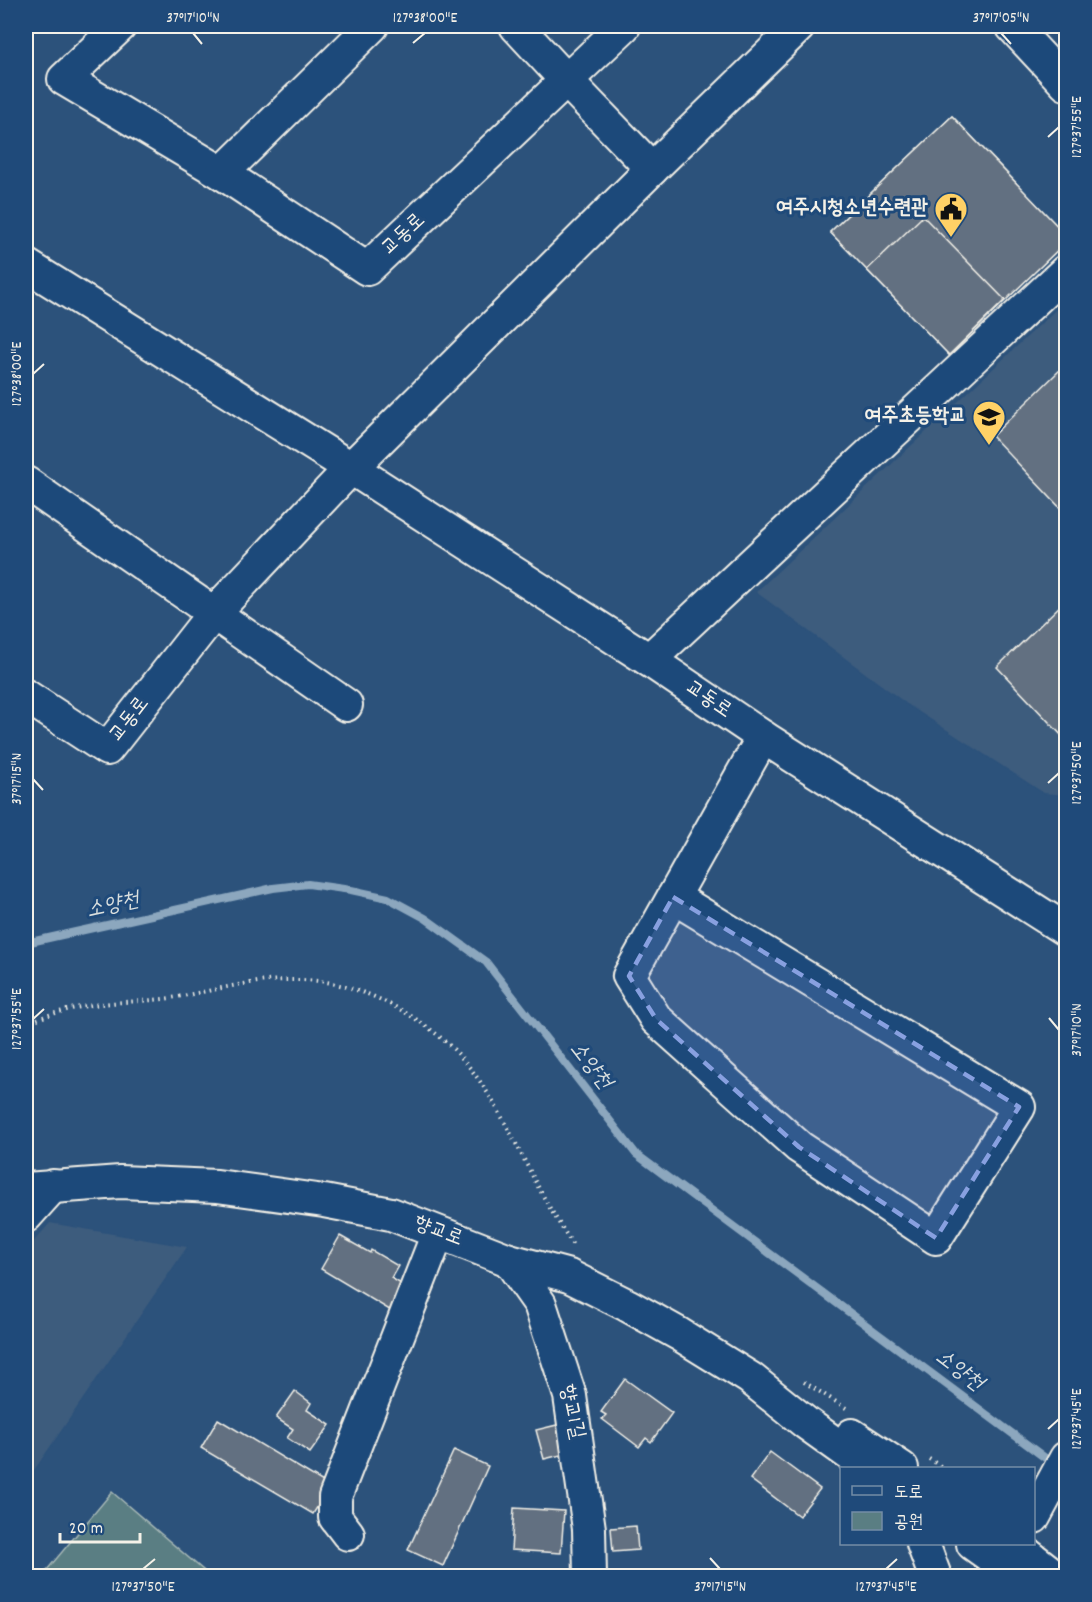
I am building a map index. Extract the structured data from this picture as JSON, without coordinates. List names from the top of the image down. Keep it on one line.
{"streets":{"street":["교동로","향교로","향교1길"]},"crossings":[["향교로","향교1길"]],"water":["소양천"],"places":{"public building":["여주시청소년수련관"],"school or university":["여주초등학교"]},"legend":["도로","공원"],"scale_bar":"20 m","coordinates":["37°17'10\"N","127°38'00\"E","37°17'05\"N","127°37'55\"E","127°37'50\"E","37°17'15\"N","127°37'45\"E"]}
